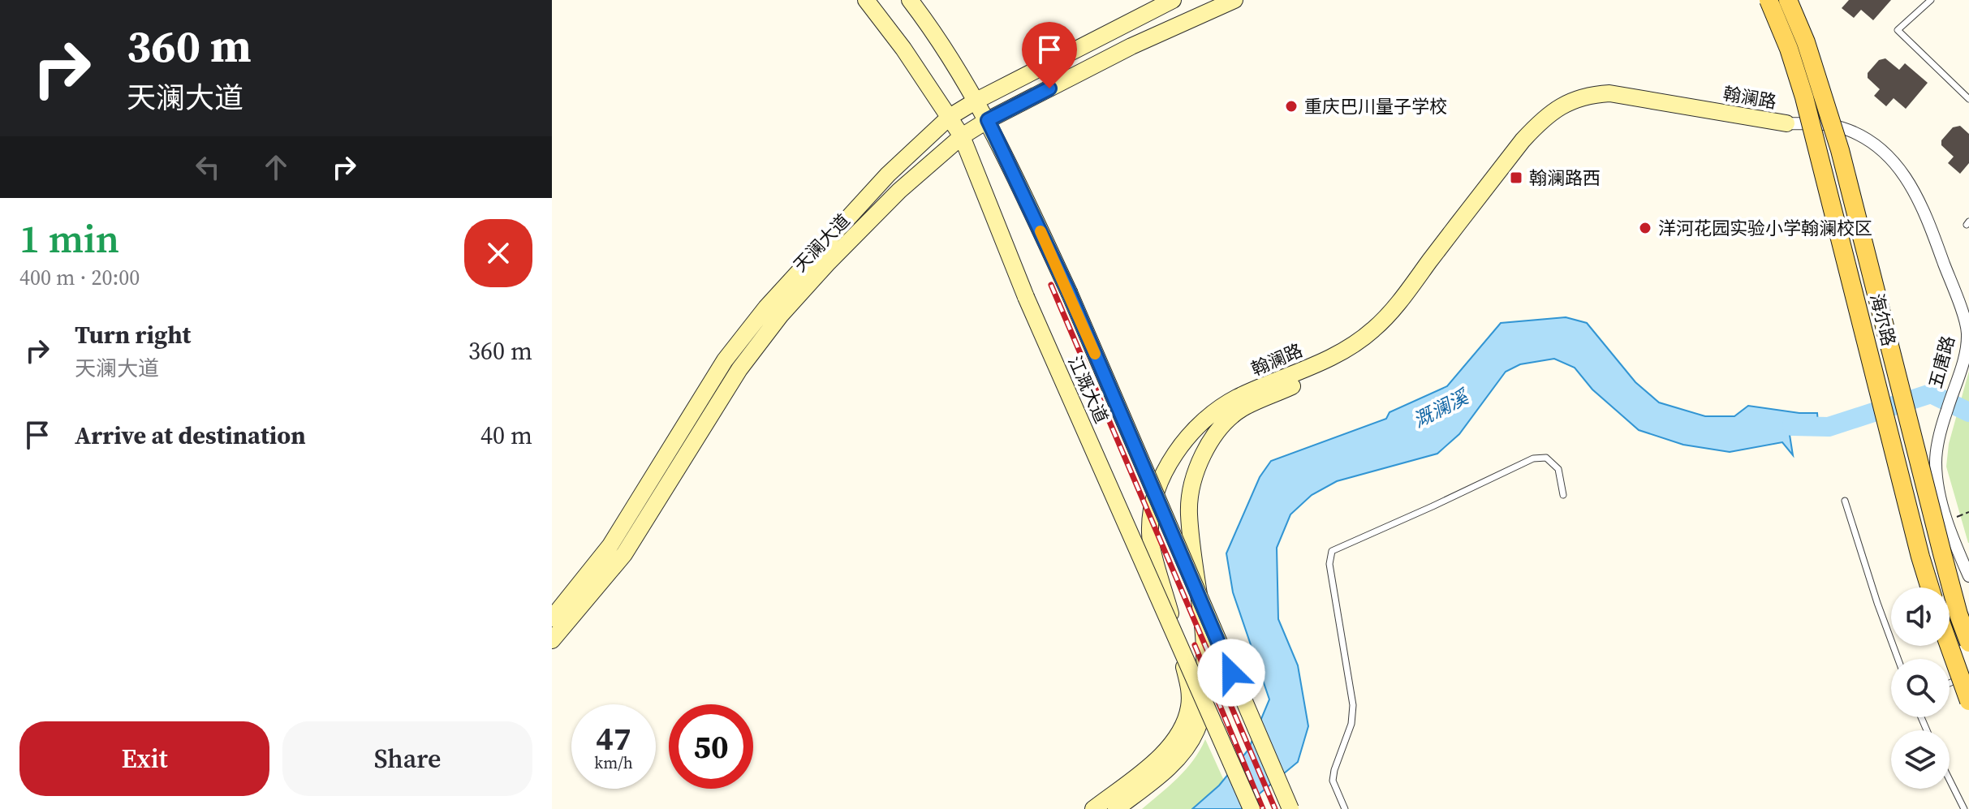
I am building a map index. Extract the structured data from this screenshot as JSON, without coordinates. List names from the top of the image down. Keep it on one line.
{"streets":{"main road":["海尔路"],"street":["翰澜路","天澜大道","五唐路","江溉大道"]},"crossings":[["翰澜路","五唐路"],["天澜大道","江溉大道"]],"water":["溉澜溪"],"places":{"other":["重庆巴川量子学校","洋河花园实验小学翰澜校区"],"transit":["翰澜路西"]},"page":{"turn":["360 m","天澜大道"],"heading":["1 min","400 m · 20:00"],"list":[{"name":"Turn right","note":"天澜大道","value":"360 m"},{"name":"Arrive at destination","value":"40 m"}],"speed":"47 km/h","limit":"50","buttons":["Exit","Share"]}}
